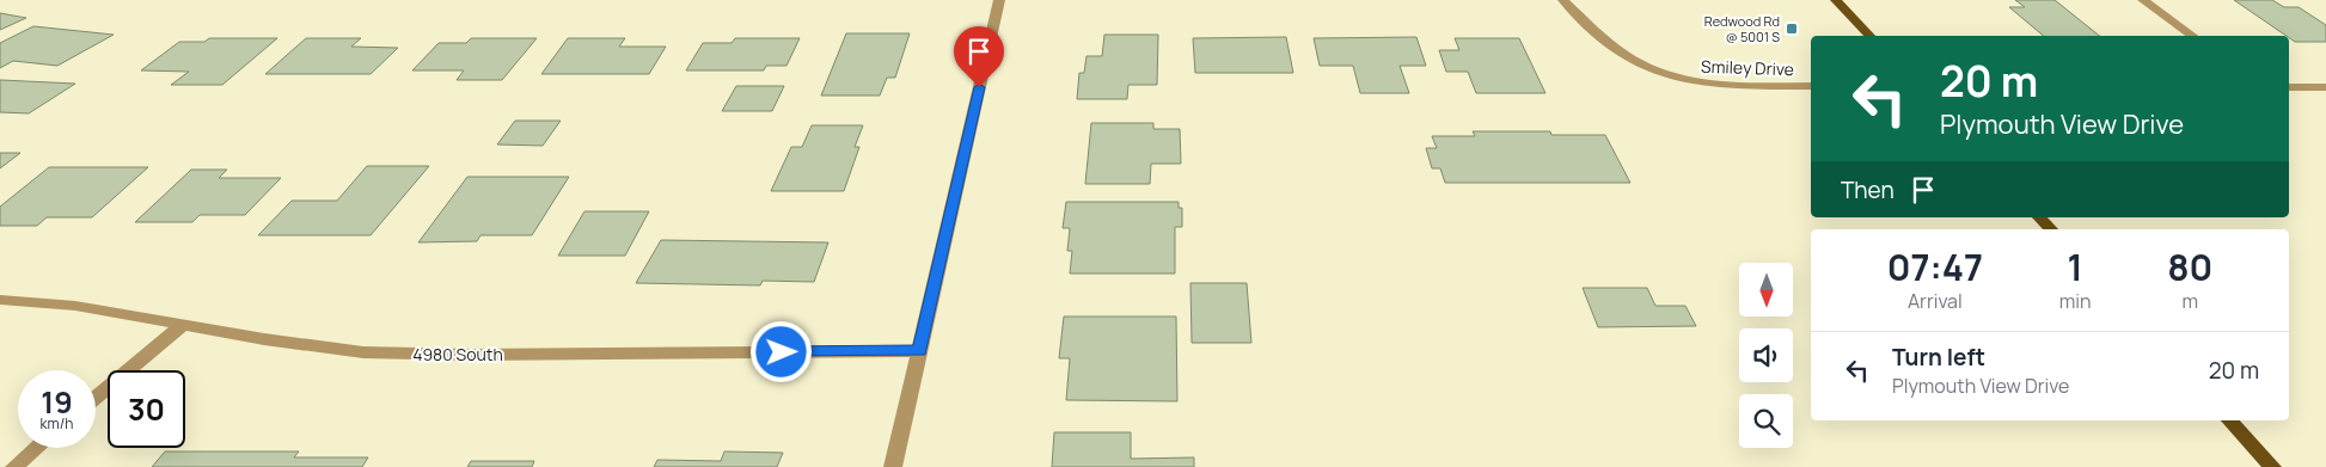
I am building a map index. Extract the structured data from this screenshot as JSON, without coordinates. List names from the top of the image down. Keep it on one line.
{"streets":{"street":["Smiley Drive","4980 South"]},"places":{"transit":["Redwood Rd @ 5001 S"]},"north":"bottom","page":{"turn":["20 m","Plymouth View Drive"],"then":"Then","eta":["07:47","Arrival","1","min","80","m"],"list":[{"name":"Turn left","note":"Plymouth View Drive","value":"20 m"}],"speed":"19 km/h","limit":"30"}}
